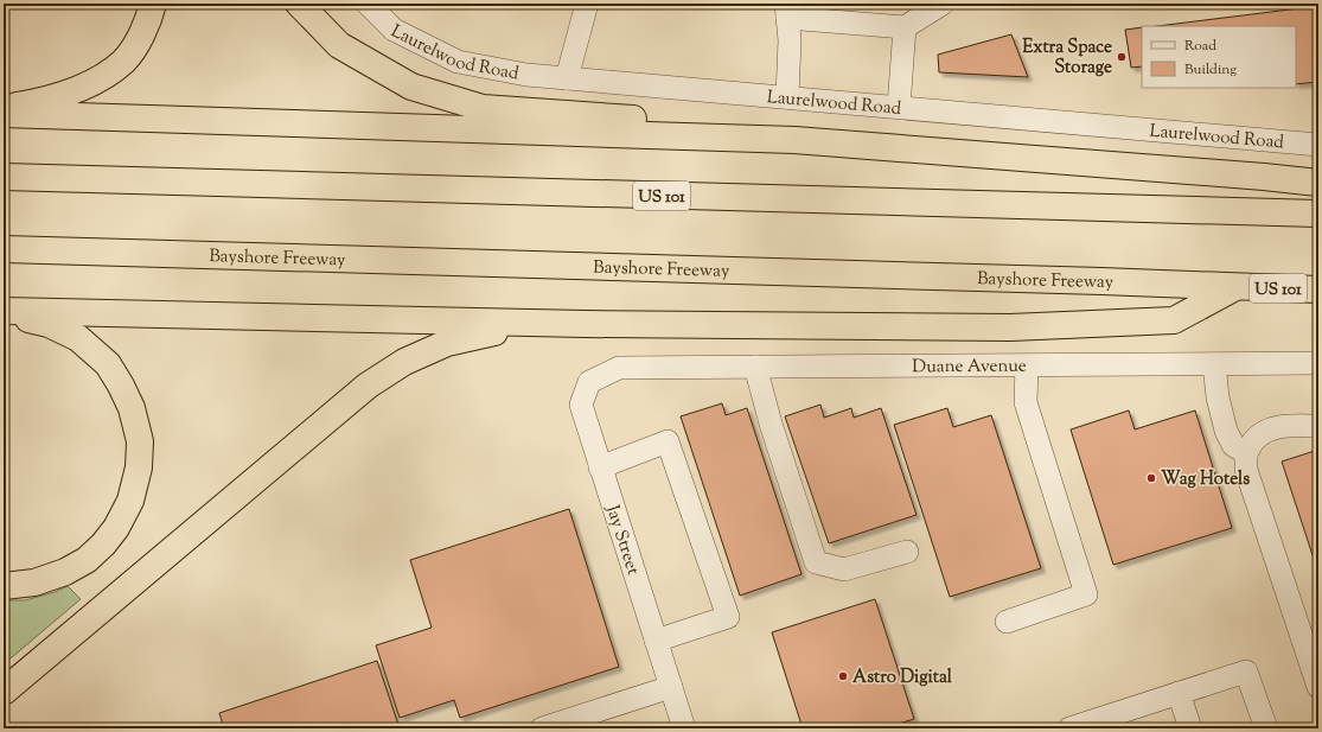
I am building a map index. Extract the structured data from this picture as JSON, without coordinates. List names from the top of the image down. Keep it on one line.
{"streets":{"highway":["US 101","Bayshore Freeway"],"street":["Laurelwood Road","Duane Avenue","Jay Street"]},"crossings":[["Duane Avenue","Jay Street"]],"places":["Extra Space Storage","Wag Hotels","Astro Digital"],"legend":["Road","Building"]}
